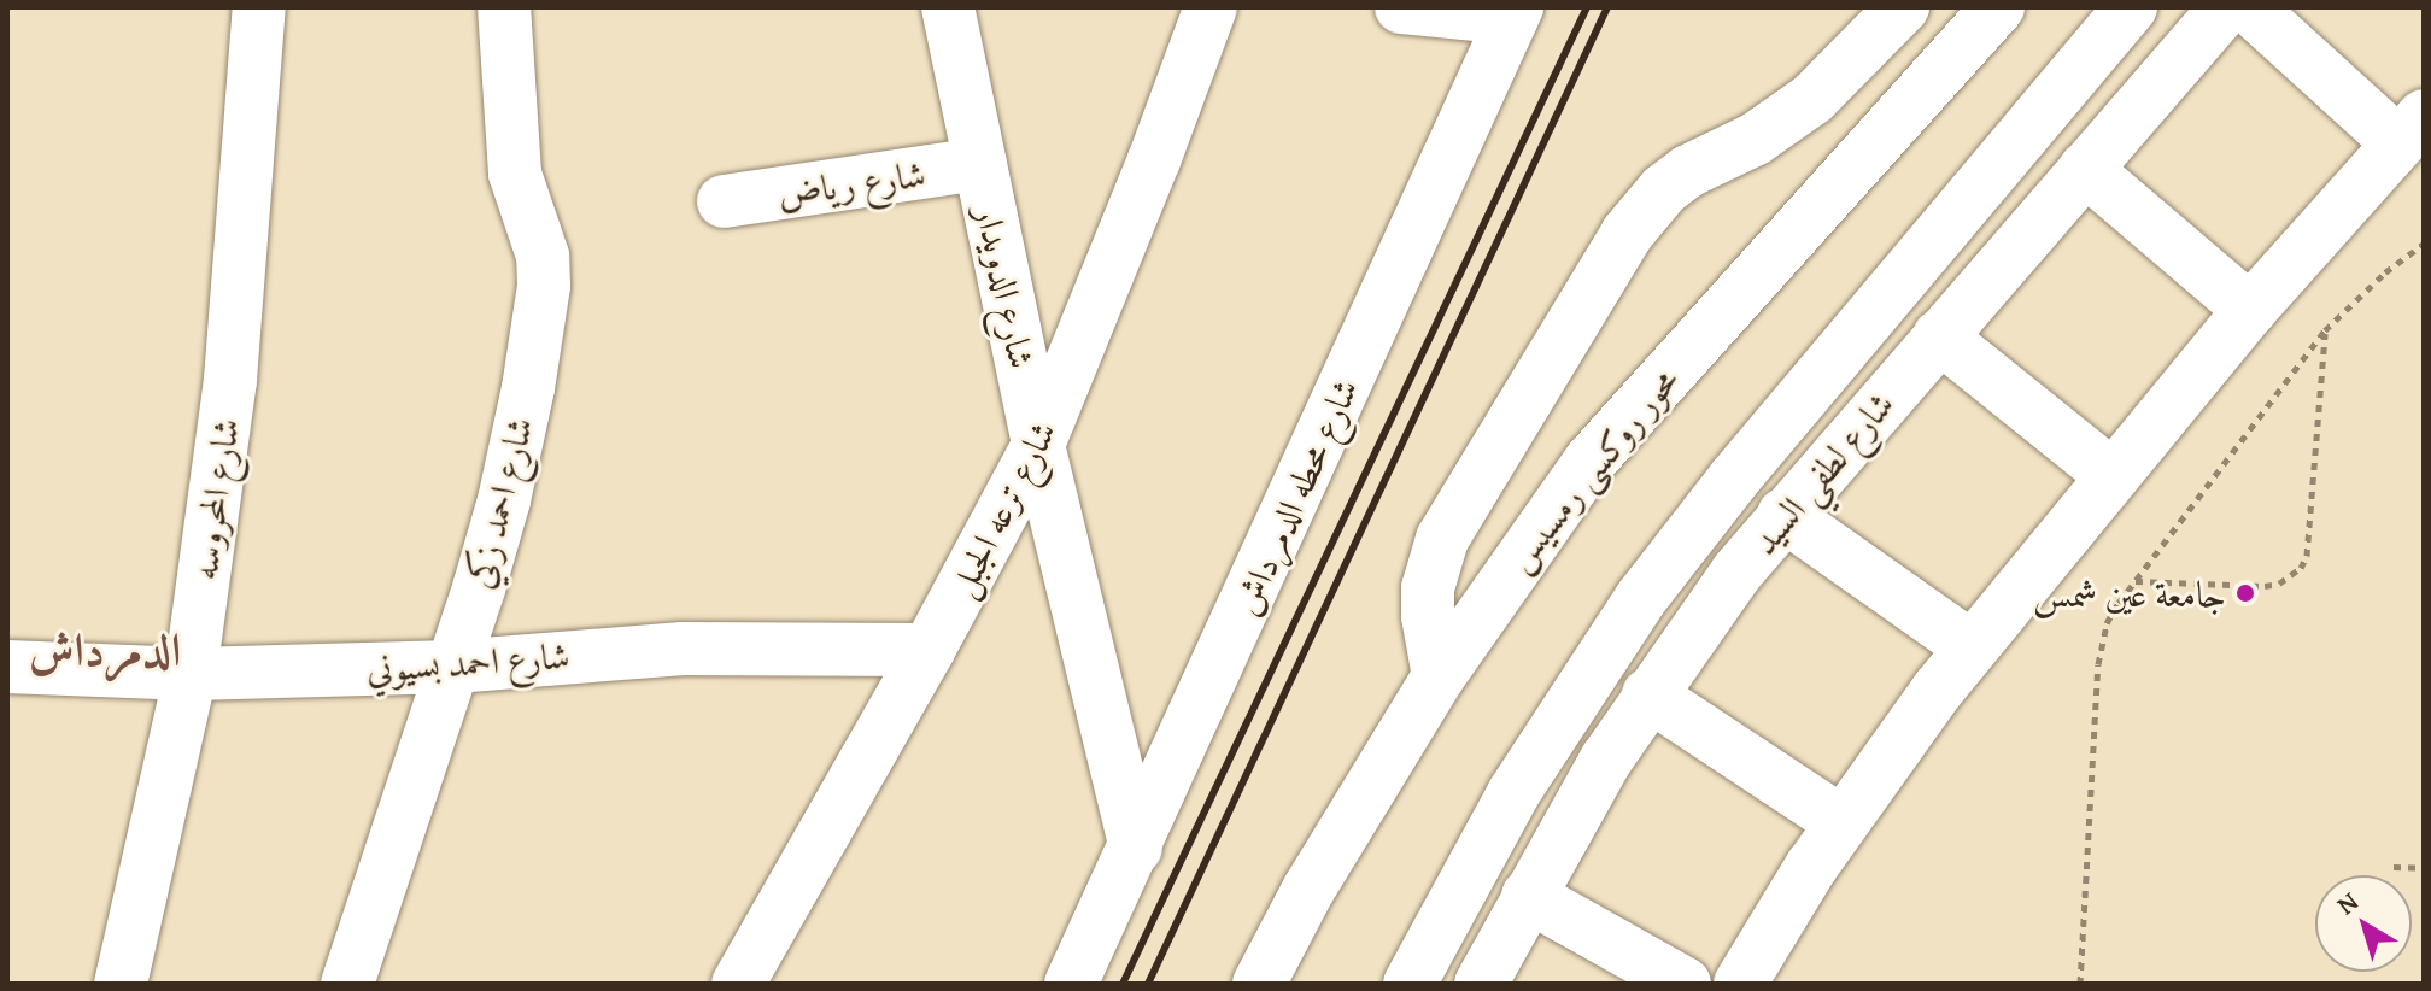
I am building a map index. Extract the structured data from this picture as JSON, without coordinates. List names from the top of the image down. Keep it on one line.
{"streets":{"street":["شارع رياض","شارع الدويدار","محور روكسى رمسيس","شارع لطفي السيد","شارع محطه الدمرداش","شارع المحروسه","شارع احمد زكي","شارع ترعه الجبل","شارع احمد بسيوني"]},"crossings":[["شارع رياض","شارع الدويدار"],["شارع الدويدار","شارع محطه الدمرداش"],["شارع الدويدار","شارع ترعه الجبل"],["شارع المحروسه","شارع احمد بسيوني"],["شارع احمد زكي","شارع احمد بسيوني"],["شارع ترعه الجبل","شارع احمد بسيوني"]],"districts":["الدمرداش"],"places":["جامعة عين شمس"],"north":"top left"}
